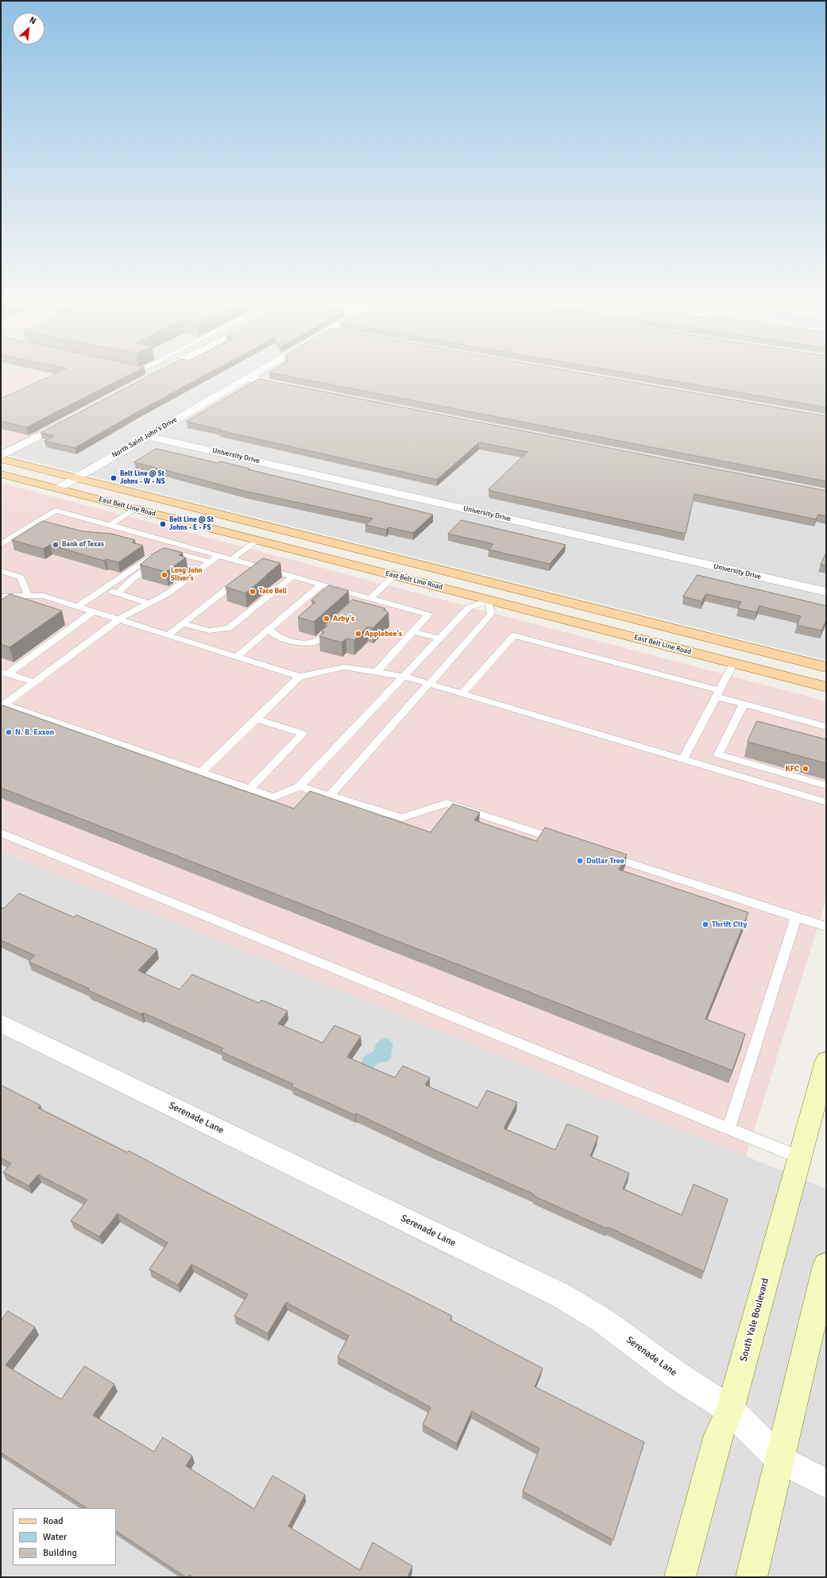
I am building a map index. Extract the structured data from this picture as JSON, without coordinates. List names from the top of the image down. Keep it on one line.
{"streets":{"main road":["East Belt Line Road"],"street":["North Saint John's Drive","University Drive","Serenade Lane","South Yale Boulevard"]},"crossings":[["North Saint John's Drive","University Drive"],["North Saint John's Drive","East Belt Line Road"],["Serenade Lane","South Yale Boulevard"]],"places":["Belt Line @ St Johns - W - NS","Belt Line @ St Johns - E - FS","Bank of Texas","Long John Silver's","Taco Bell","Arby's","Applebee's","N. B. Exxon","KFC","Dollar Tree","Thrift City"],"legend":["Road","Water","Building"],"north":"top right"}
